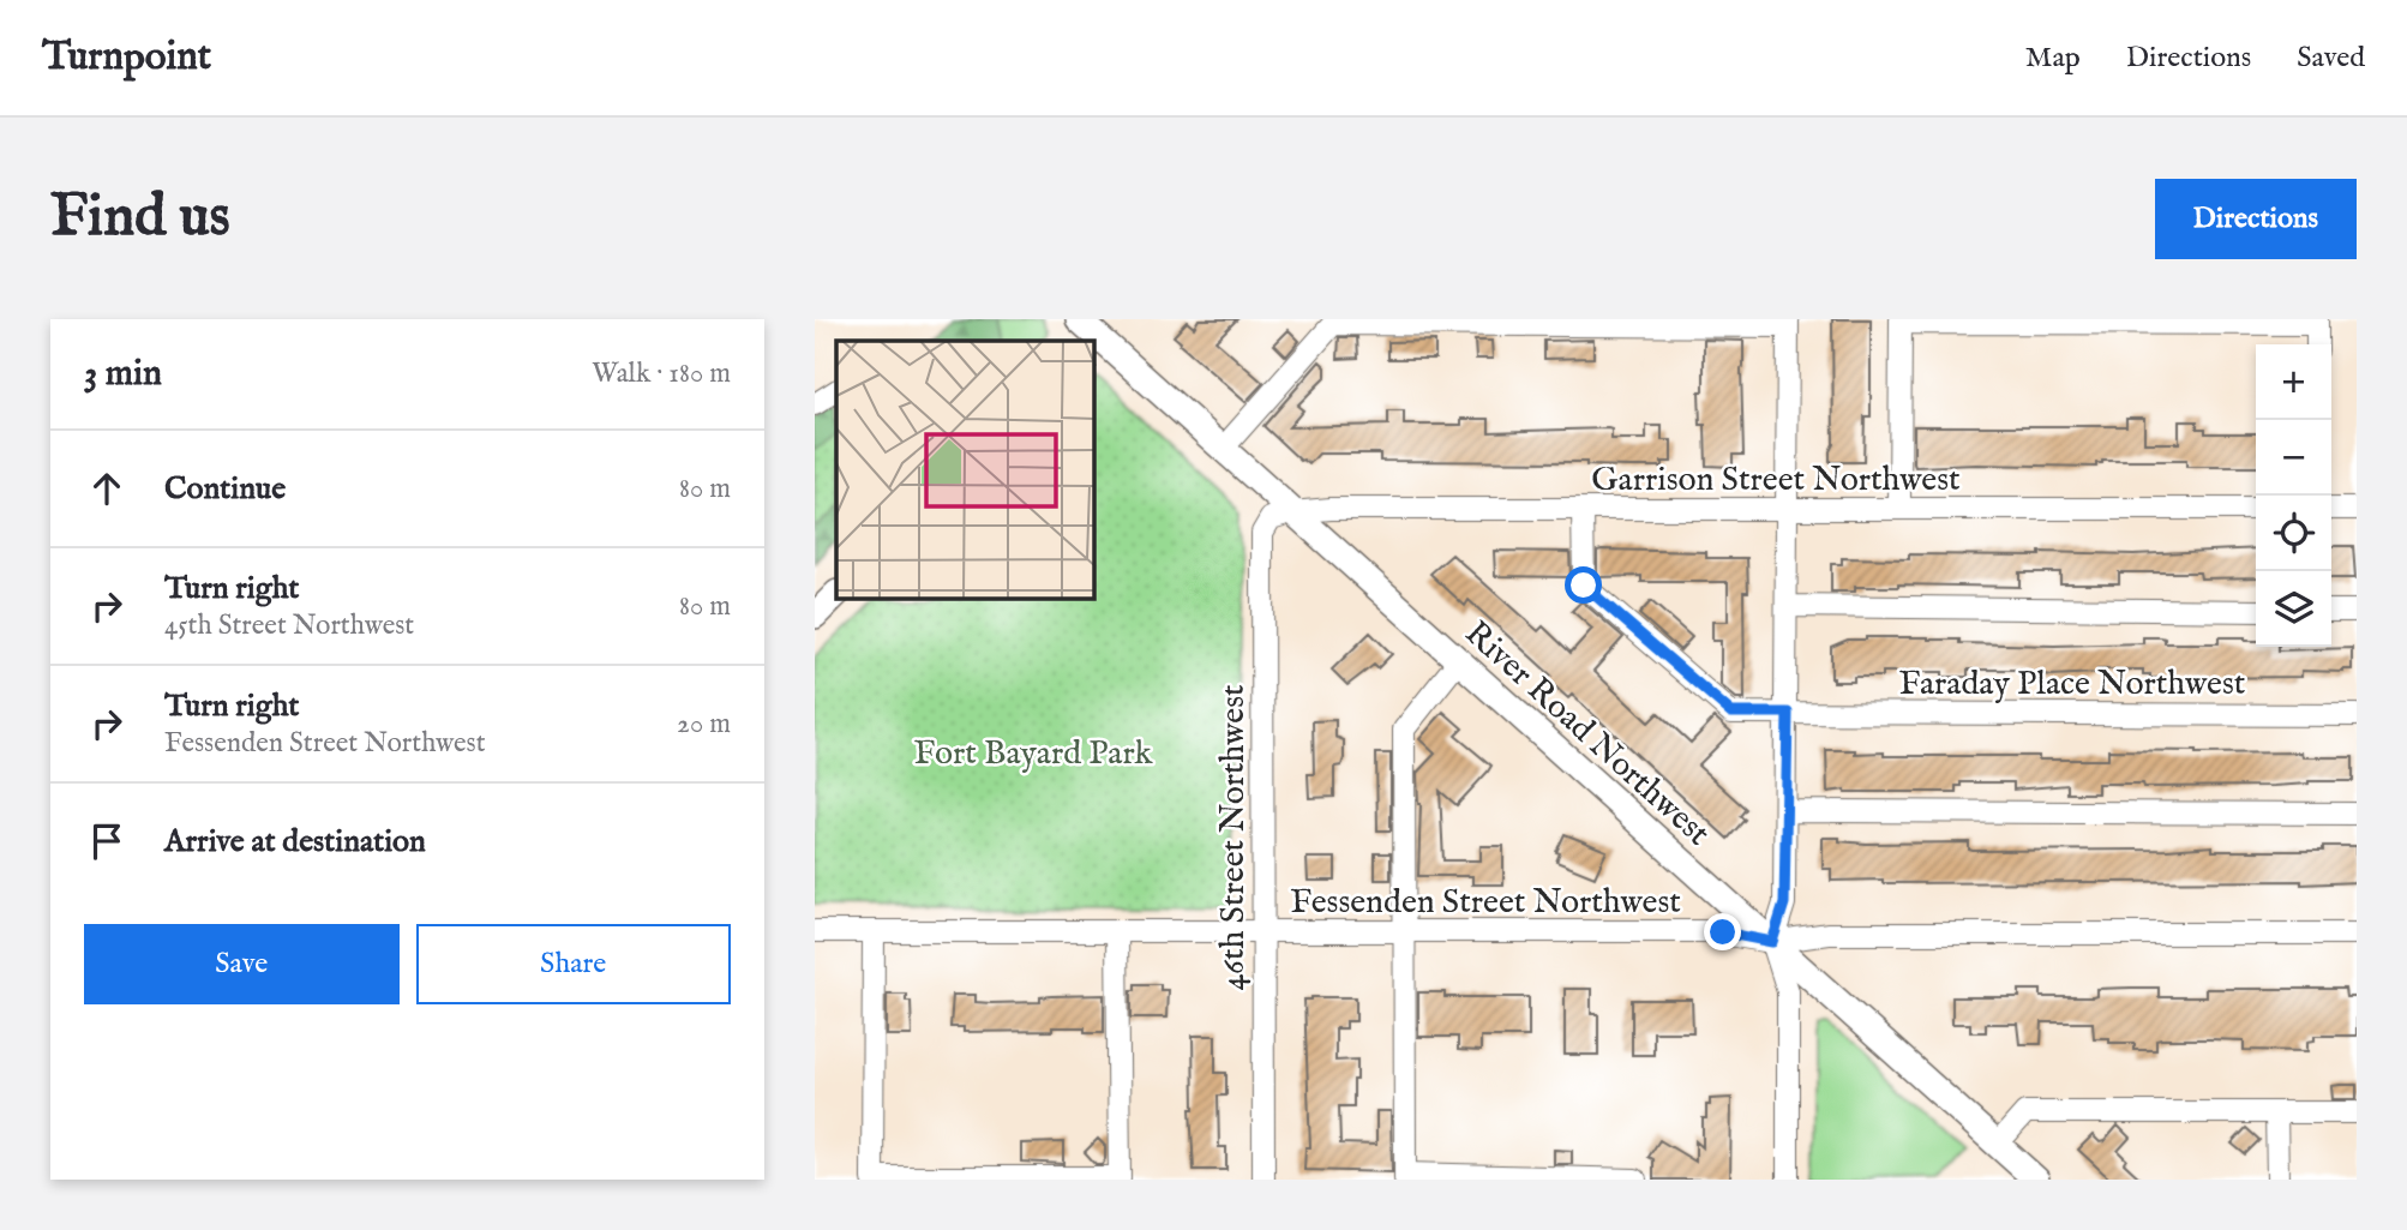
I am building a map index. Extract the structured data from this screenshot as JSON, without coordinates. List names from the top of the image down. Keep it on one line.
{"streets":{"main road":["River Road Northwest"],"street":["Garrison Street Northwest","Faraday Place Northwest","46th Street Northwest","Fessenden Street Northwest"]},"crossings":[["Garrison Street Northwest","Faraday Place Northwest"],["Garrison Street Northwest","River Road Northwest"],["Garrison Street Northwest","46th Street Northwest"],["River Road Northwest","46th Street Northwest"],["River Road Northwest","Fessenden Street Northwest"],["46th Street Northwest","Fessenden Street Northwest"]],"parks":["Fort Bayard Park"],"page":{"header":"Turnpoint","nav":["Map","Directions","Saved"],"buttons":["Directions",["Save","Share"]],"title":"Find us","heading":["3 min","Walk · 180 m"],"map_buttons":["+","−"],"list":[["Continue","80 m"],["Turn right","45th Street Northwest","80 m"],["Turn right","Fessenden Street Northwest","20 m"],"Arrive at destination"]}}
